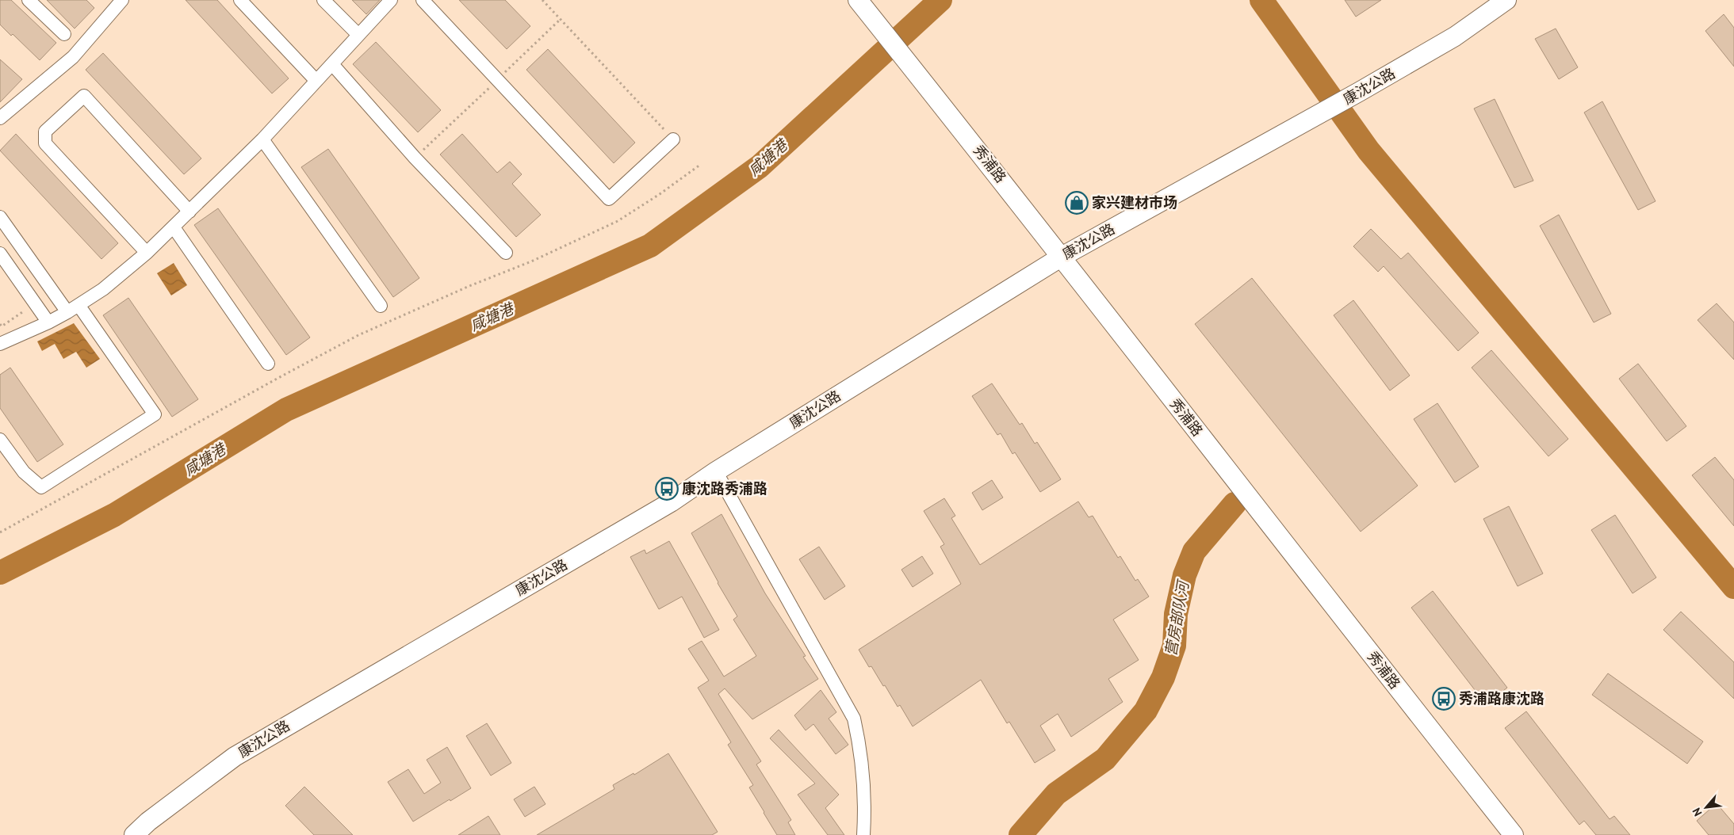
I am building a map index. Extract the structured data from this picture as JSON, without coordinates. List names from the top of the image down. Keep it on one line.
{"streets":{"street":["康沈公路","秀浦路"]},"crossings":[["康沈公路","秀浦路"]],"water":["咸塘港","营房部队河"],"places":{"shop":["家兴建材市场"],"bus stop":["康沈路秀浦路","秀浦路康沈路"]},"north":"bottom left"}
